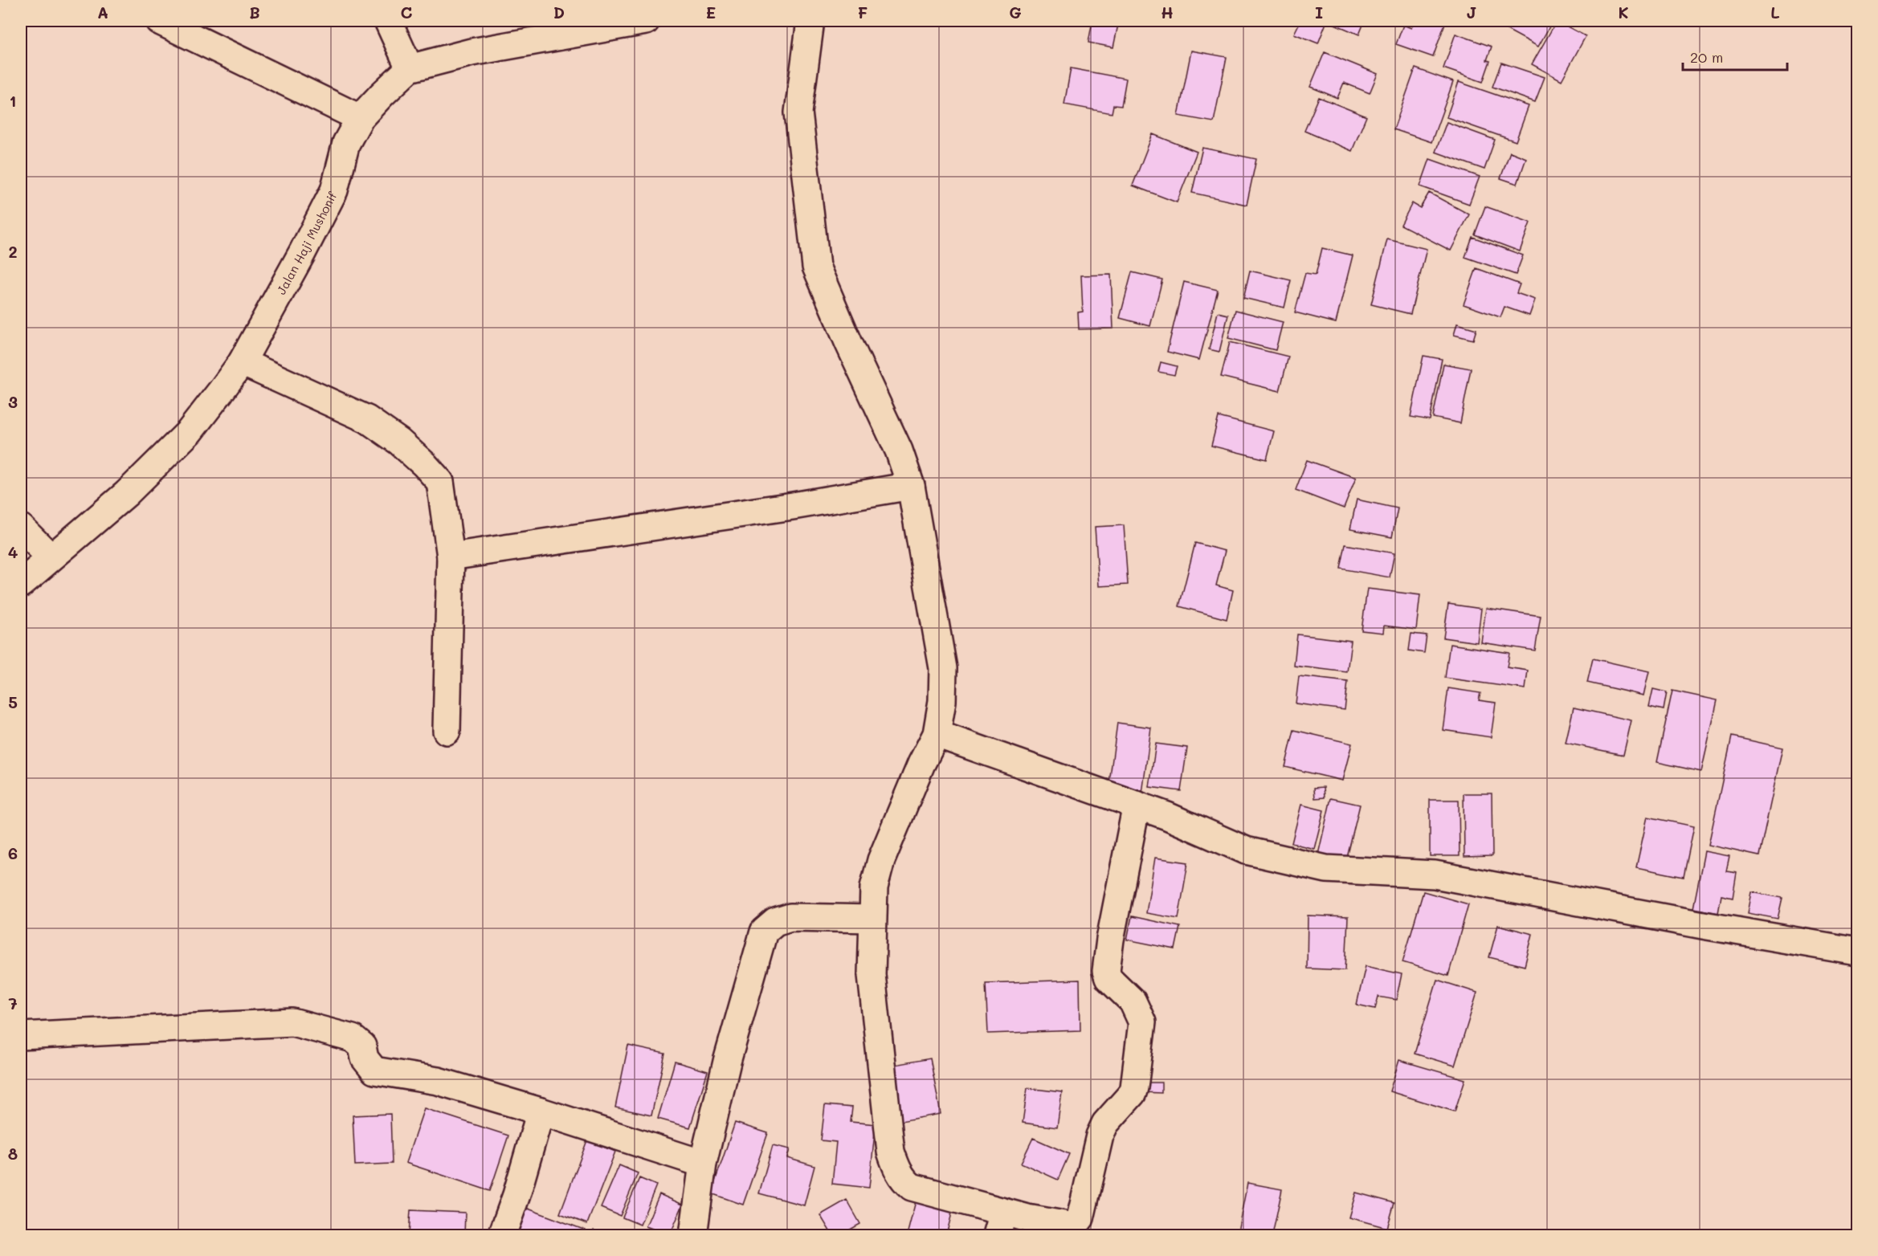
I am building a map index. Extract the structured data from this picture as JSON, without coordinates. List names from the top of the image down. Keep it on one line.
{"streets":{"street":["Jalan Haji Mushonif"]},"scale_bar":"20 m","grid":{"columns":["A","B","C","D","E","F","G","H","I","J","K","L"],"rows":["1","2","3","4","5","6","7","8"]}}
